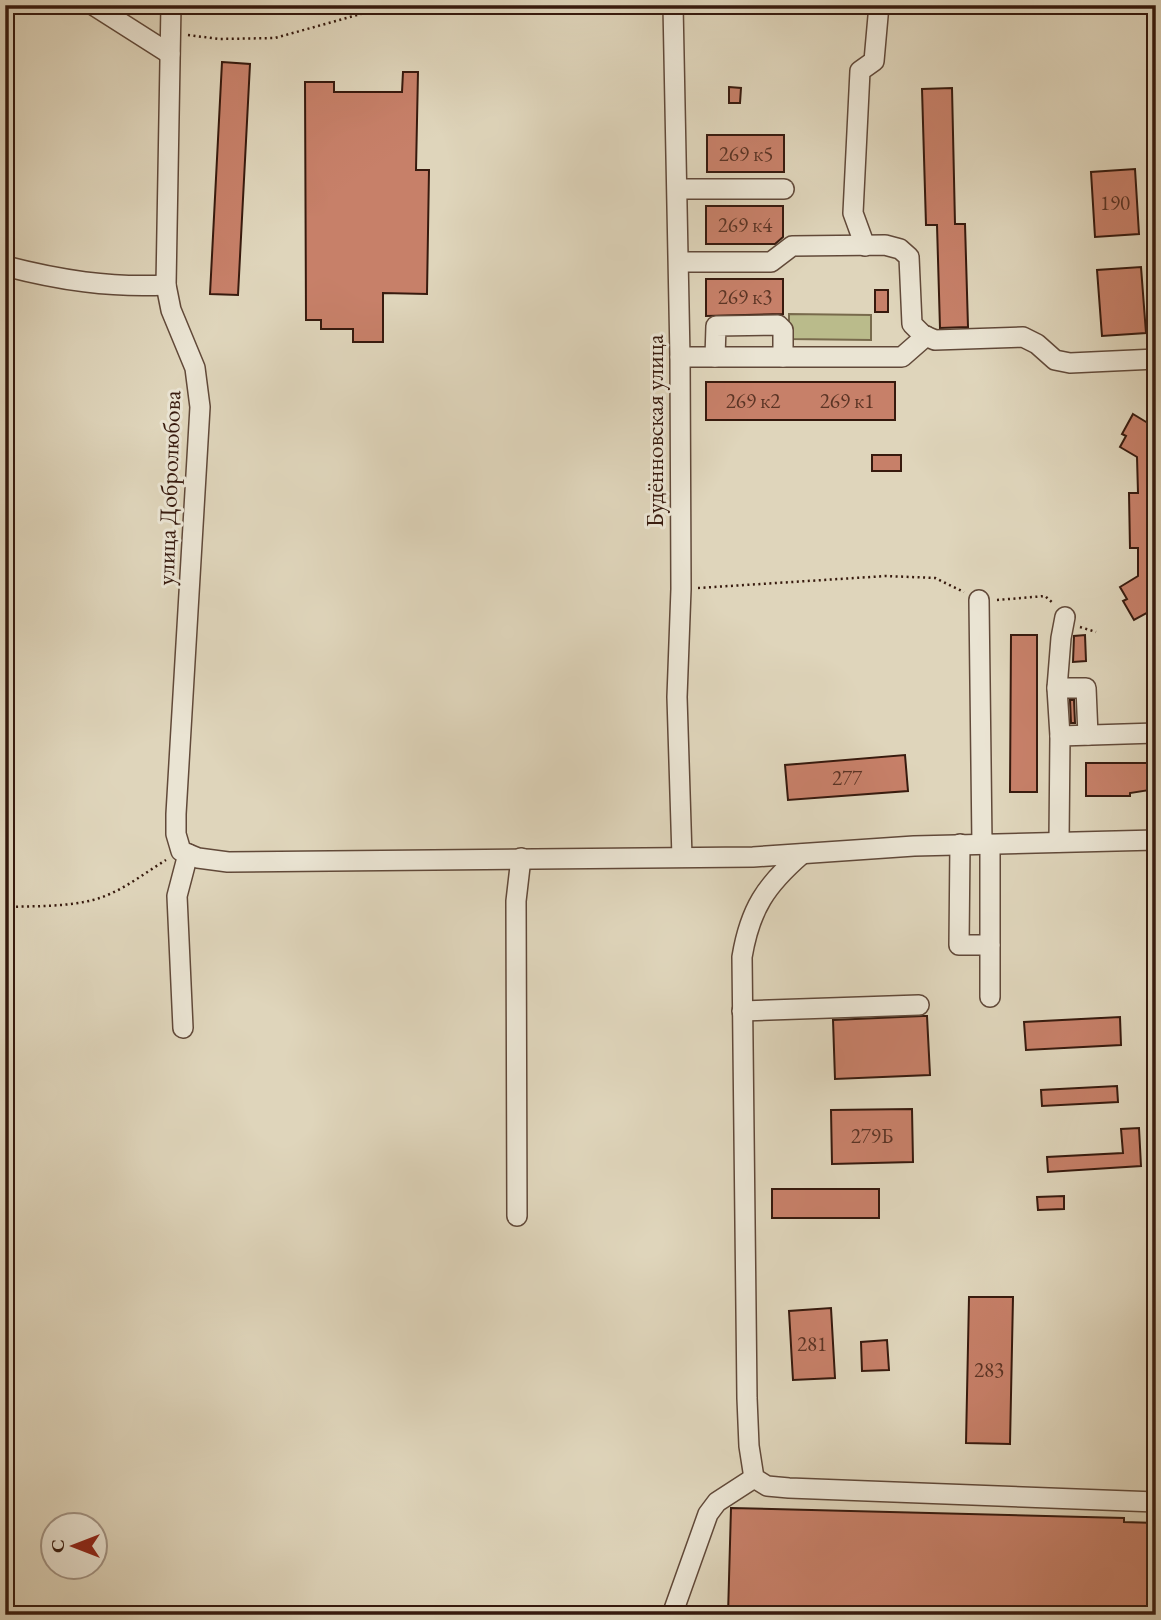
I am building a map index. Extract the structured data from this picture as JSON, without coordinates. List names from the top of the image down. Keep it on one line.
{"streets":{"street":["Будённовская улица","улица Добролюбова"]},"house_numbers":["269 к5","190","269 к4","269 к3","269 к2","269 к1","277","279Б","281","283"],"north":"left"}
